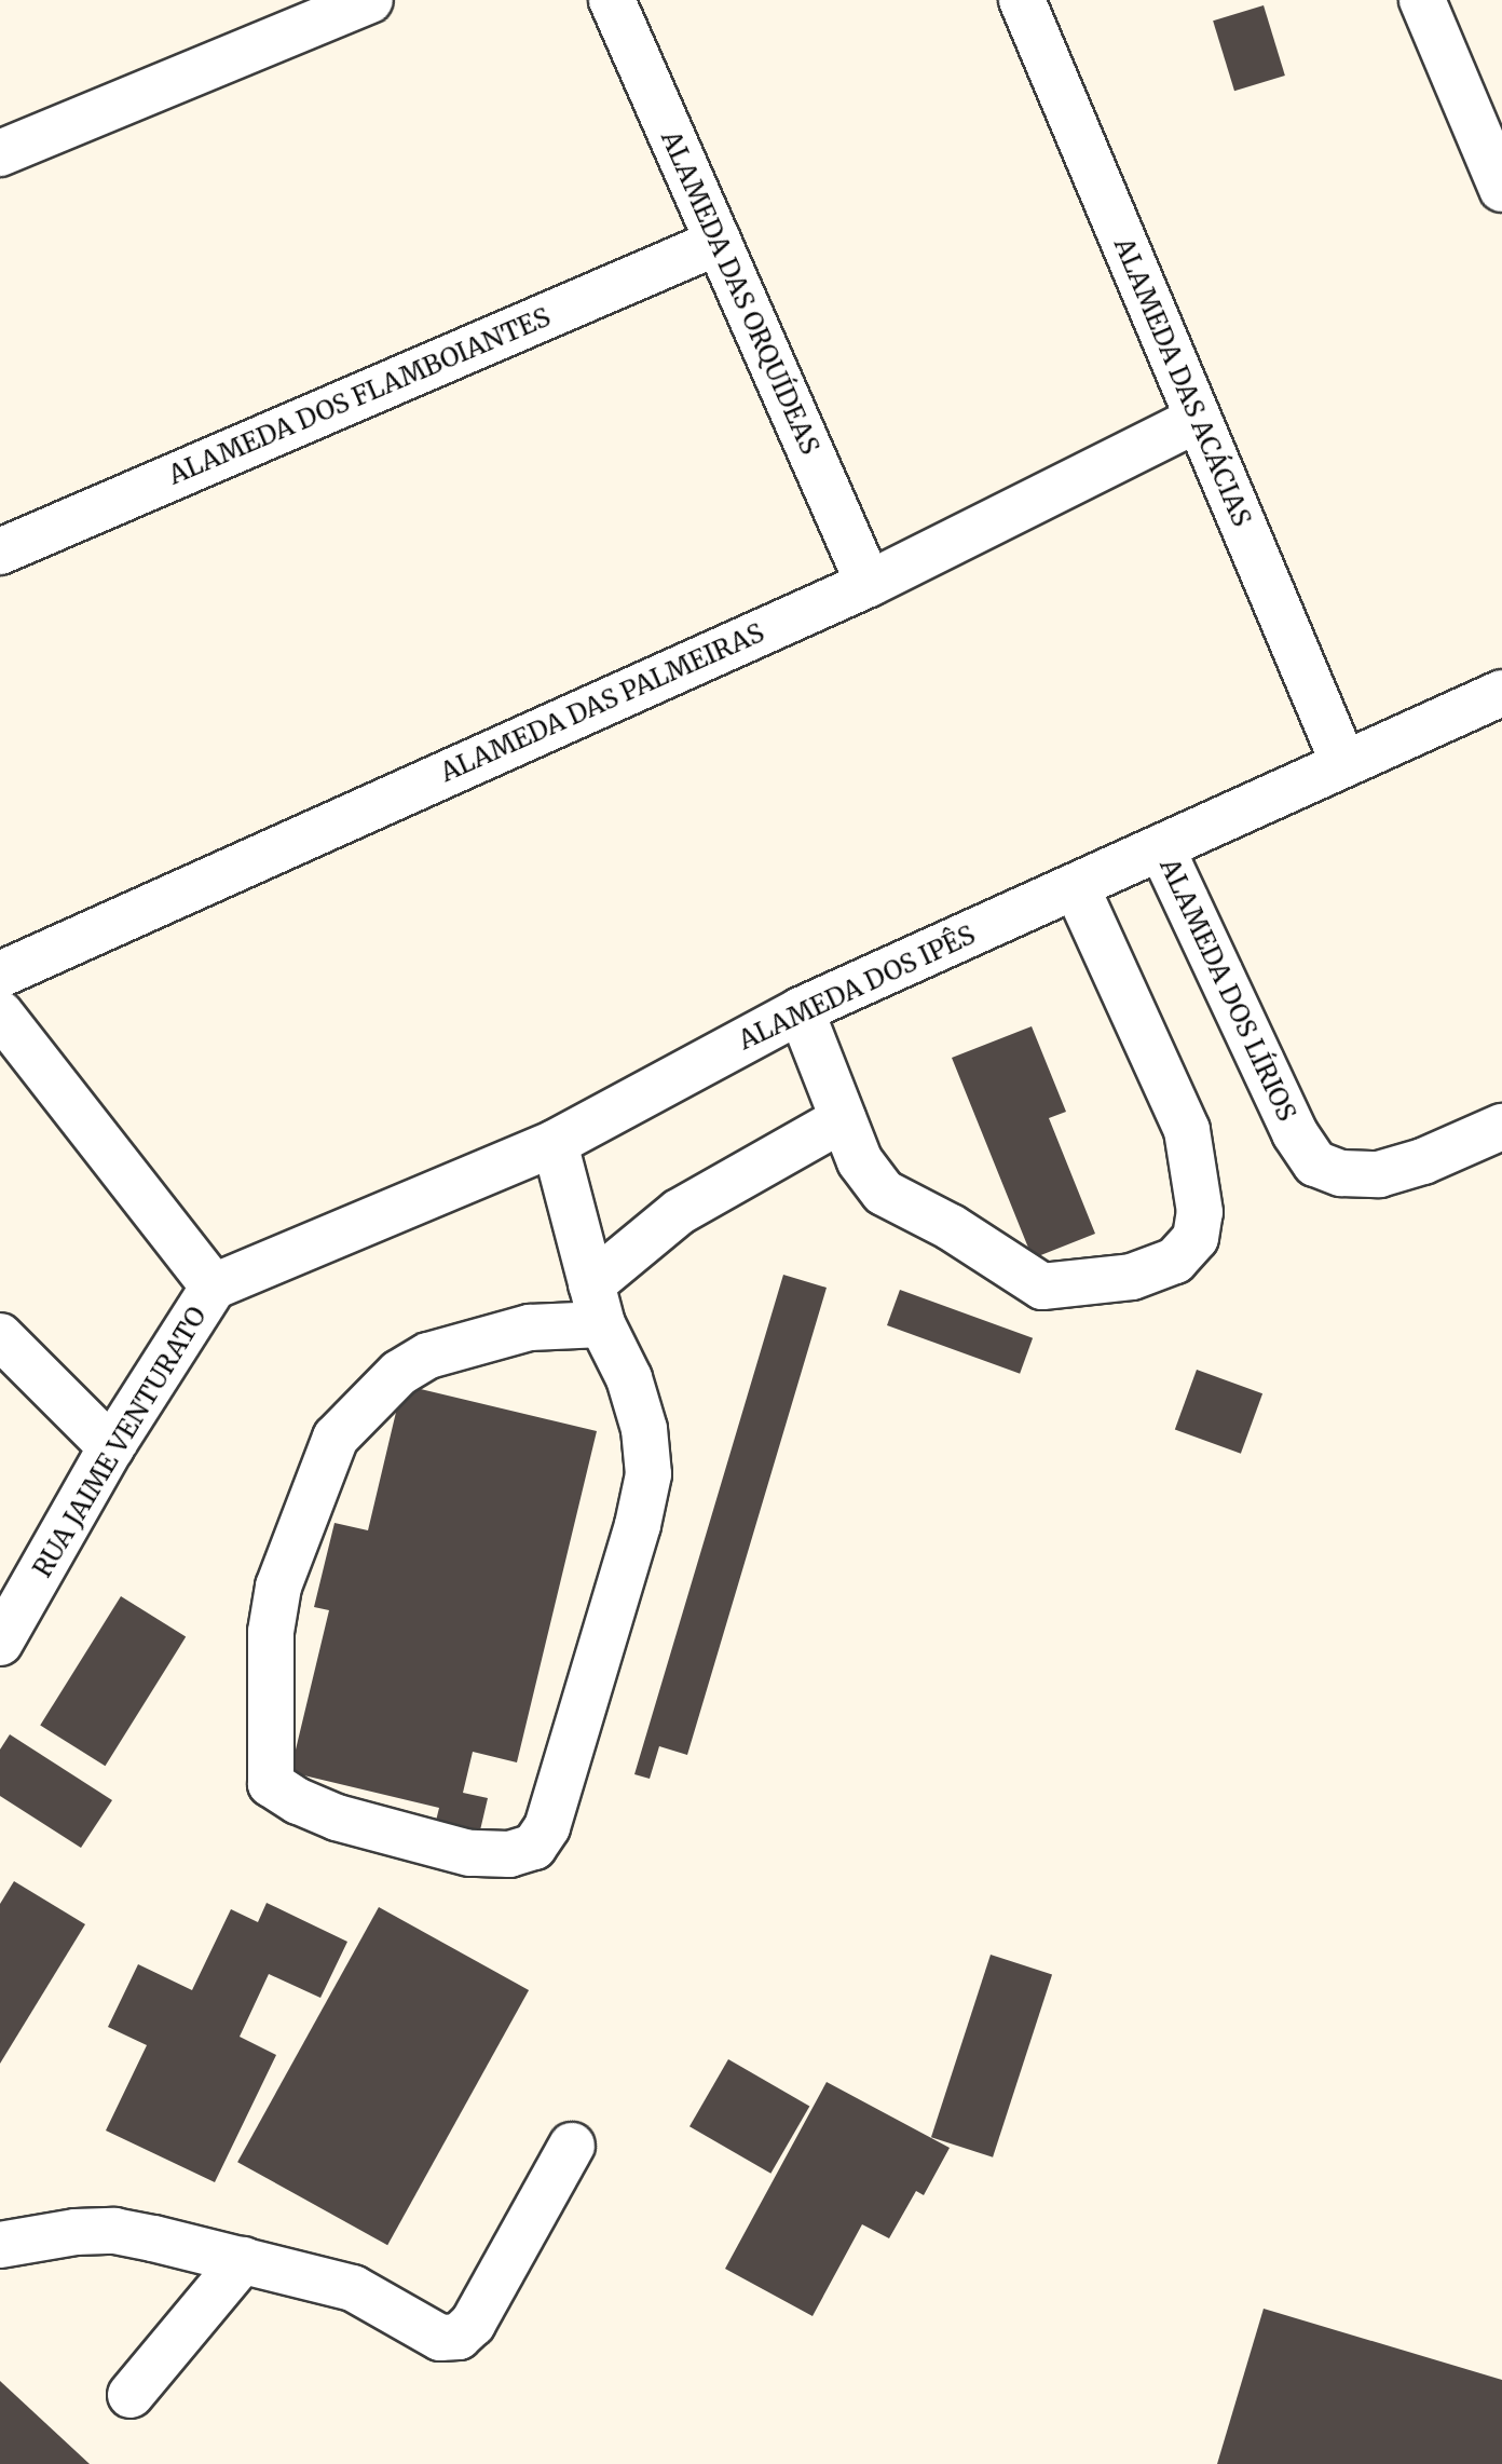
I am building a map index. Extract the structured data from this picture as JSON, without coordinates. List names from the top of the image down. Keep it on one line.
{"streets":{"street":["ALAMEDA DAS ORQUÍDEAS","ALAMEDA DAS ACÁCIAS","ALAMEDA DOS FLAMBOIANTES","ALAMEDA DAS PALMEIRAS","ALAMEDA DOS IPÊS","ALAMEDA DOS LÍRIOS","RUA JAIME VENTURATO"]},"crossings":[["ALAMEDA DAS ORQUÍDEAS","ALAMEDA DOS FLAMBOIANTES"],["ALAMEDA DAS ORQUÍDEAS","ALAMEDA DAS PALMEIRAS"],["ALAMEDA DAS ACÁCIAS","ALAMEDA DAS PALMEIRAS"],["ALAMEDA DAS ACÁCIAS","ALAMEDA DOS IPÊS"],["ALAMEDA DOS IPÊS","ALAMEDA DOS LÍRIOS"],["ALAMEDA DOS IPÊS","RUA JAIME VENTURATO"]]}
